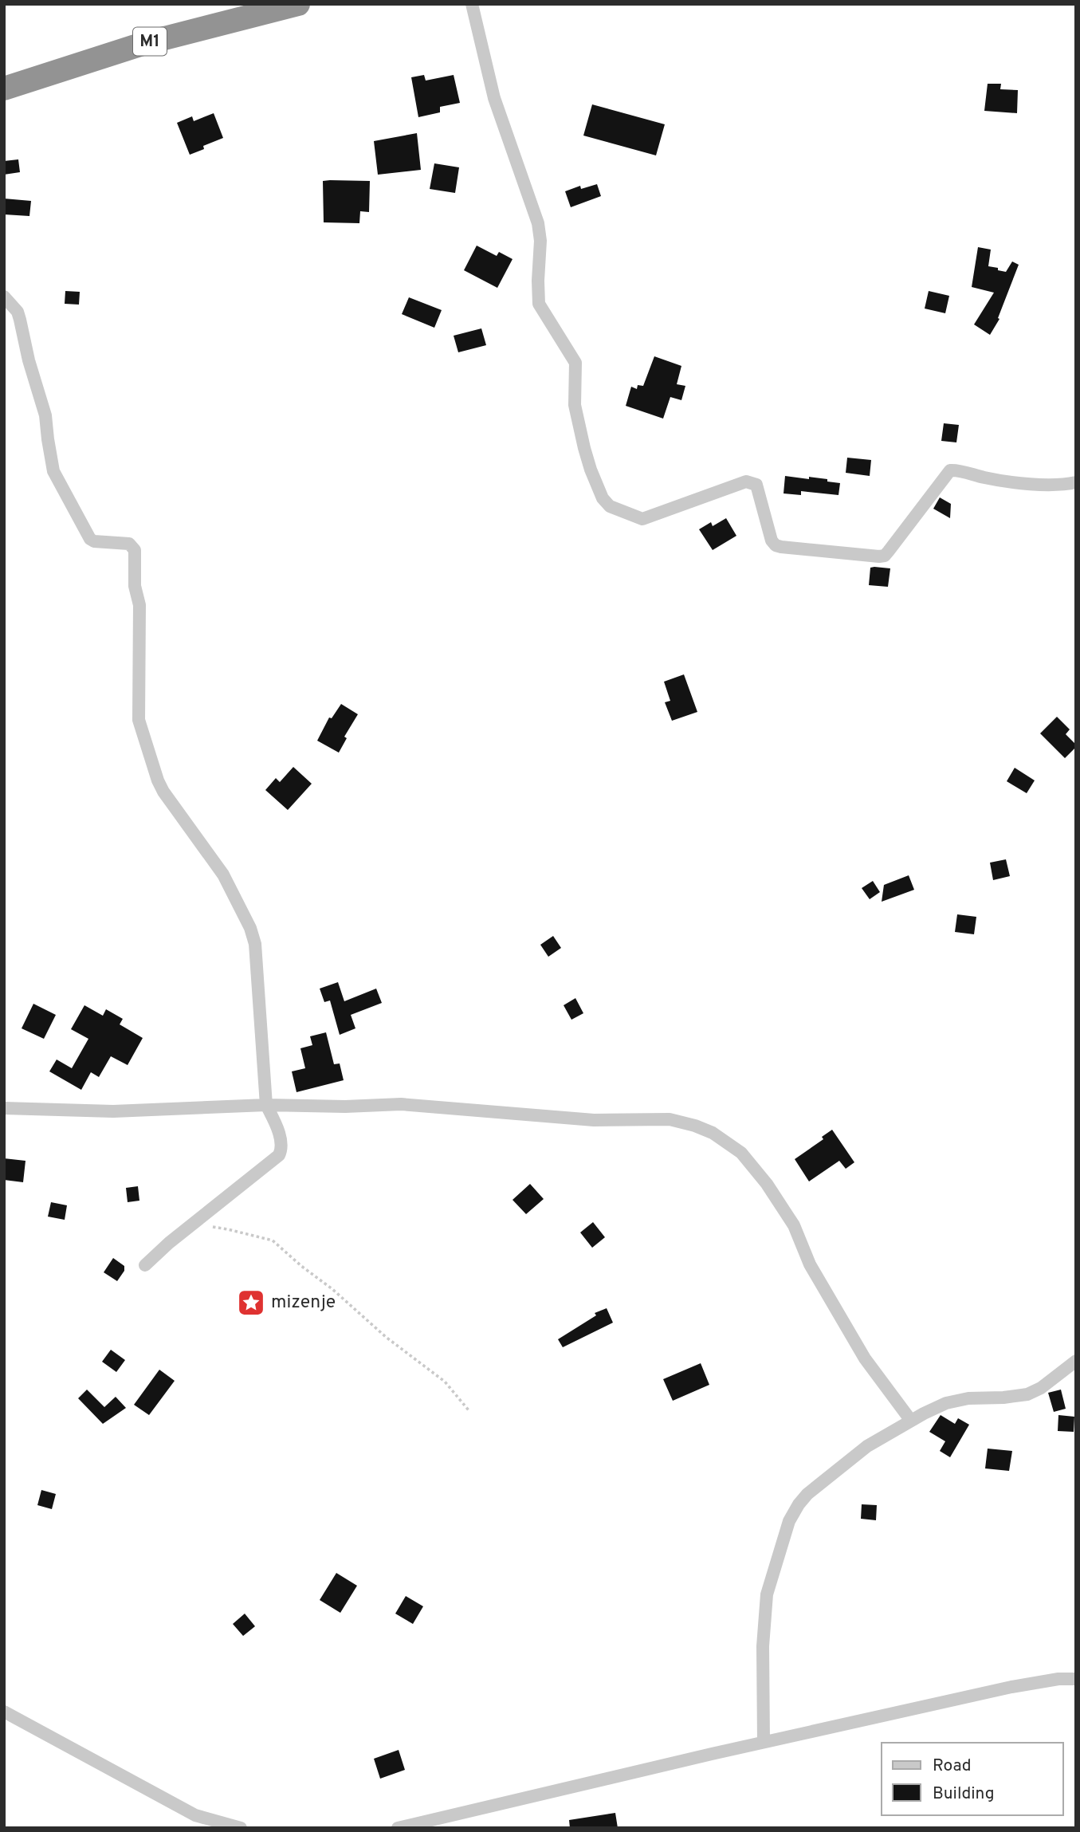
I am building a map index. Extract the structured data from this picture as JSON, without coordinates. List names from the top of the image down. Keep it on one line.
{"streets":{"highway":["M1"]},"places":{"place":["mizenje"]},"legend":["Road","Building"]}
